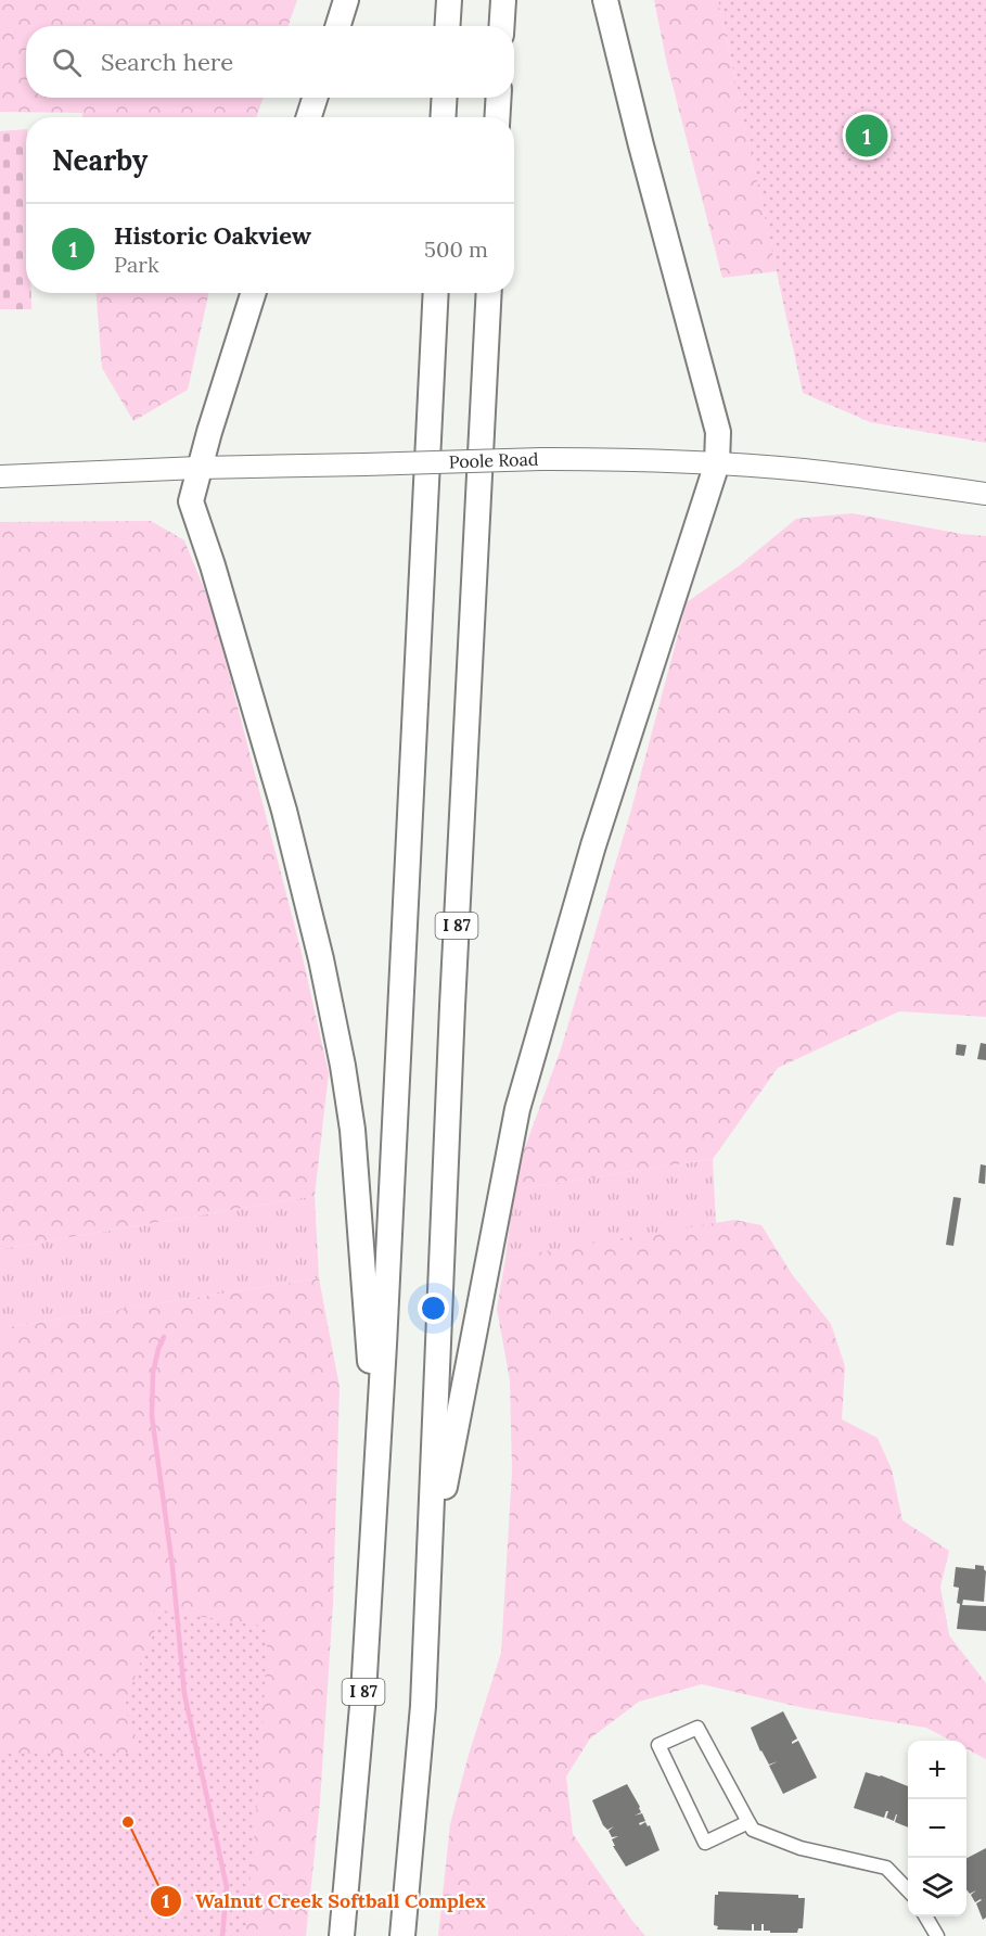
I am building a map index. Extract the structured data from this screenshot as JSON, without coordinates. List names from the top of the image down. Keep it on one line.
{"streets":{"highway":["I 87"],"main road":["Poole Road"]},"places":["Walnut Creek Softball Complex"],"page":{"search":"Search here","pins":"1","heading":"Nearby","list":[{"mark":"1","name":"Historic Oakview","note":"Park","value":"500 m"}],"map_buttons":["+","−"]}}
